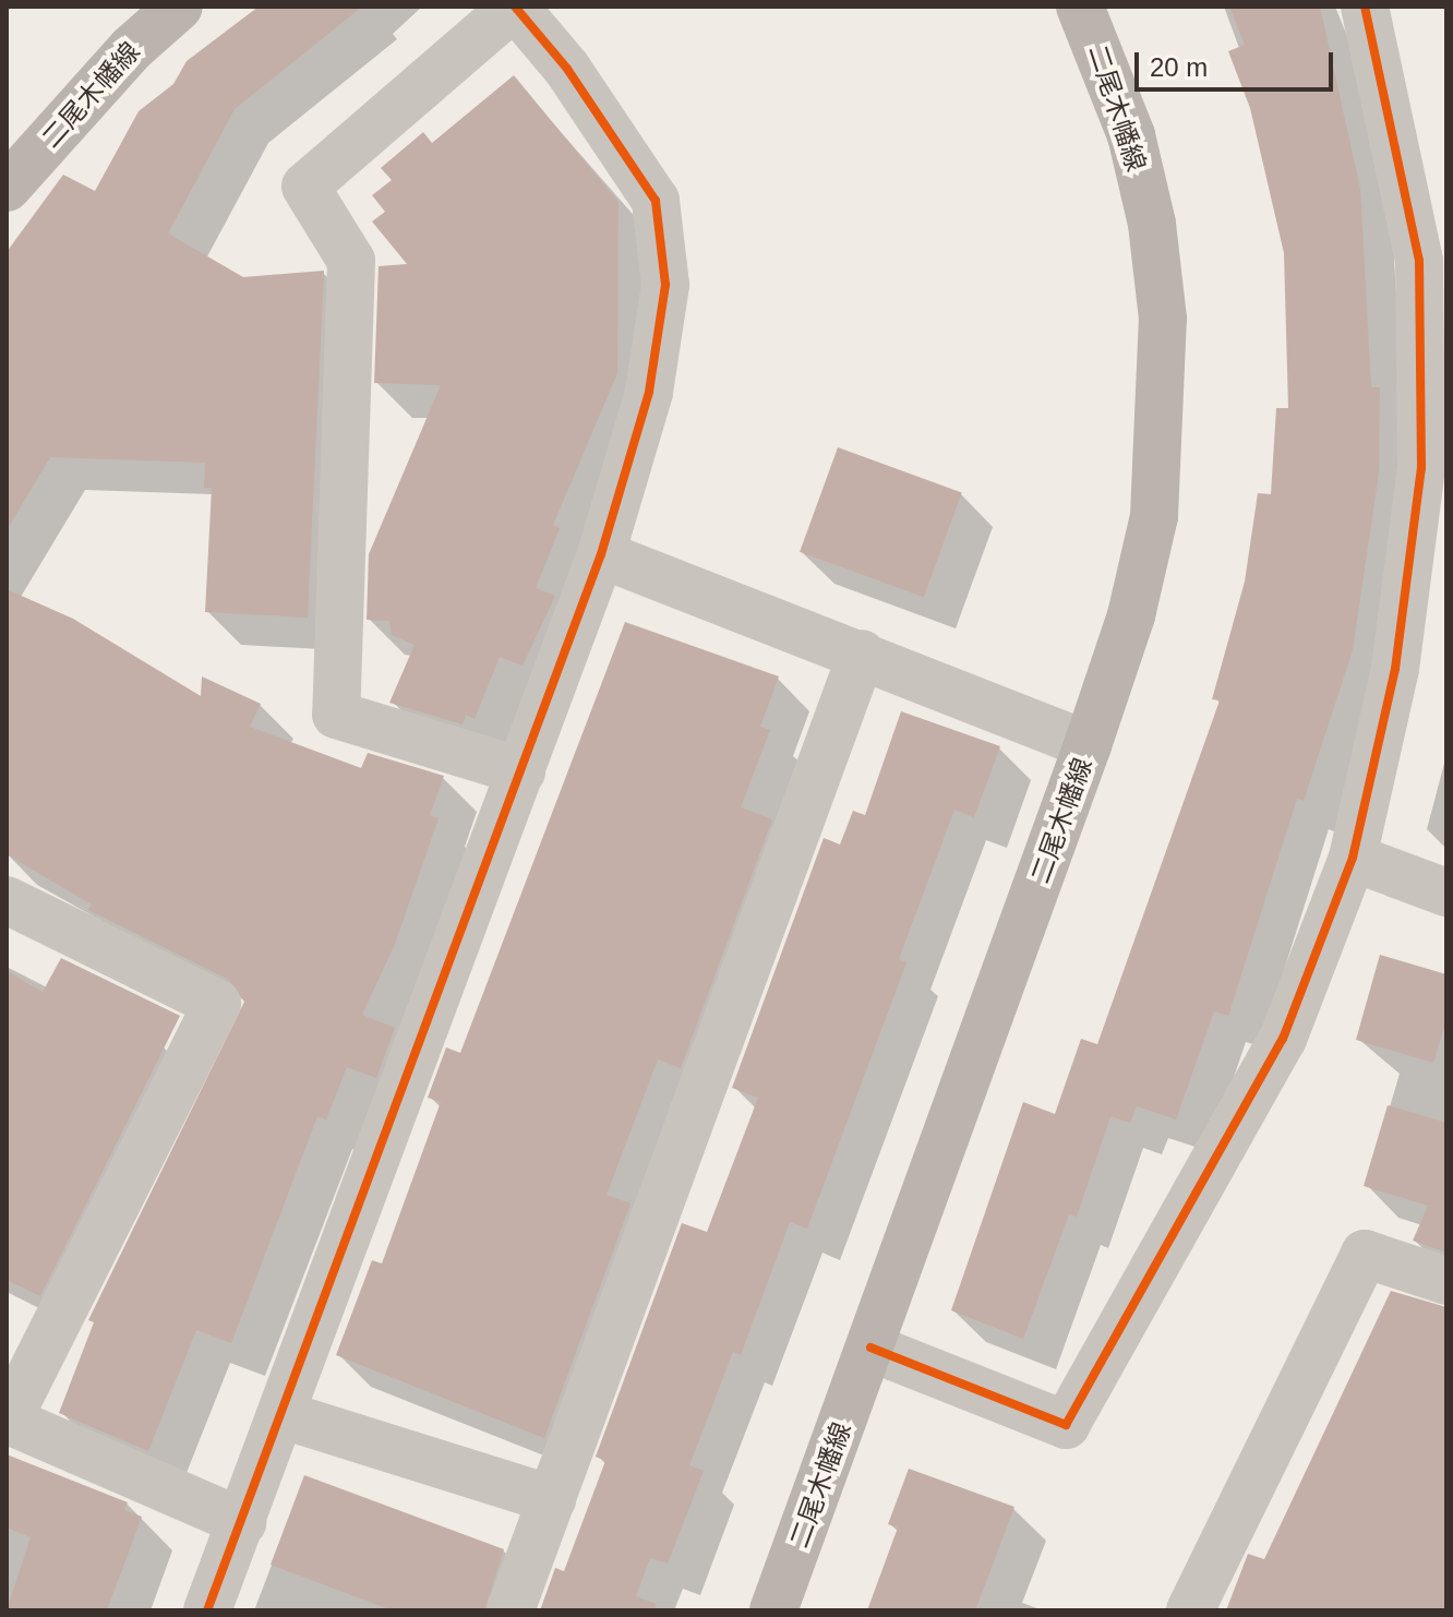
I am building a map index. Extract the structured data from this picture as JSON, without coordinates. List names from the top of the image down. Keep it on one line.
{"streets":{"main road":["二尾木幡線"]},"scale_bar":"20 m"}
